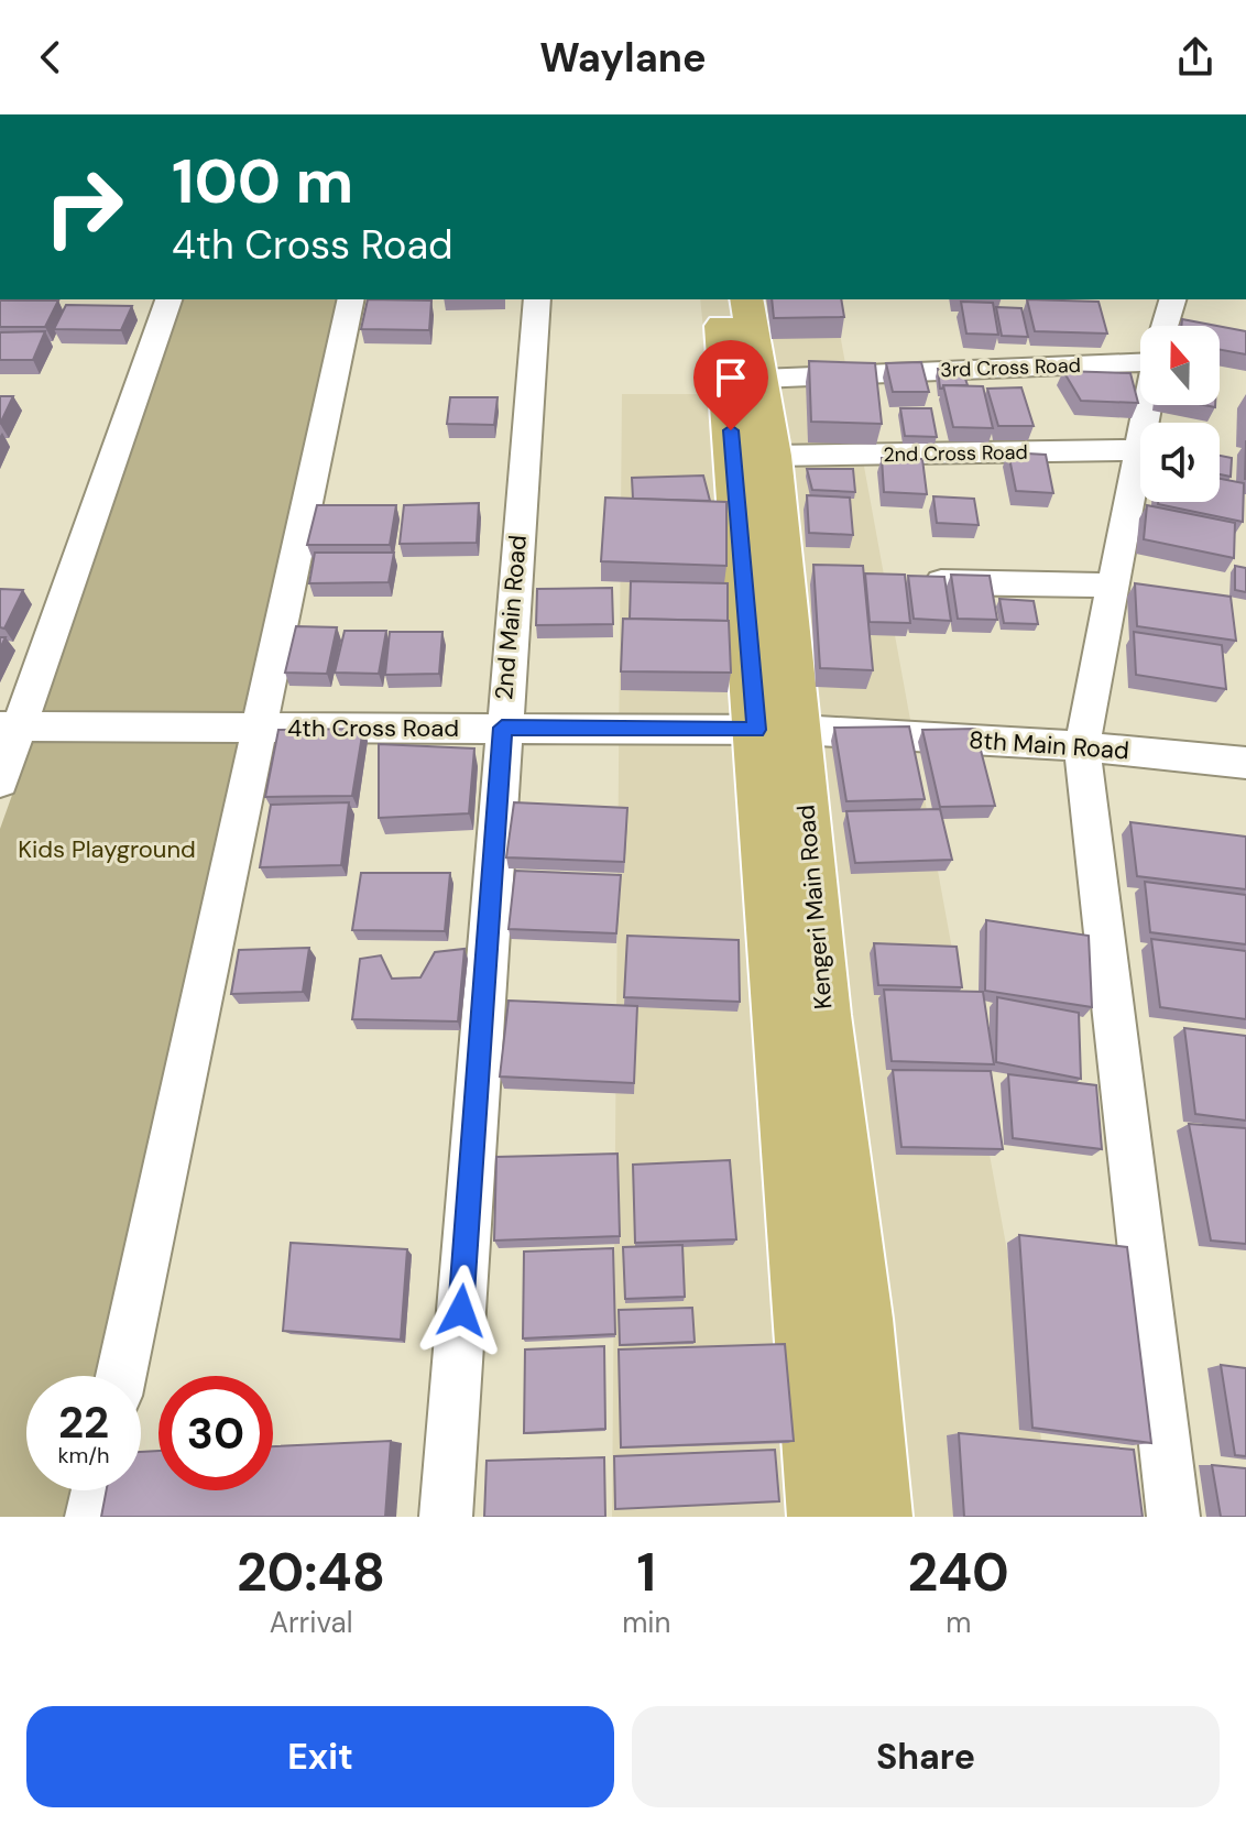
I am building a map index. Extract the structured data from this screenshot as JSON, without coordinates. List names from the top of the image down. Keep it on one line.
{"streets":{"main road":["Kengeri Main Road"],"street":["3rd Cross Road","2nd Cross Road","2nd Main Road","4th Cross Road","8th Main Road"]},"crossings":[["3rd Cross Road","Kengeri Main Road"],["2nd Cross Road","Kengeri Main Road"],["2nd Main Road","4th Cross Road"],["4th Cross Road","8th Main Road"],["4th Cross Road","Kengeri Main Road"],["8th Main Road","Kengeri Main Road"]],"parks":["Kids Playground"],"north":"top","page":{"header":"Waylane","turn":["100 m","4th Cross Road"],"speed":"22 km/h","limit":"30","eta":["20:48","Arrival","1","min","240","m"],"buttons":["Exit","Share"]}}
